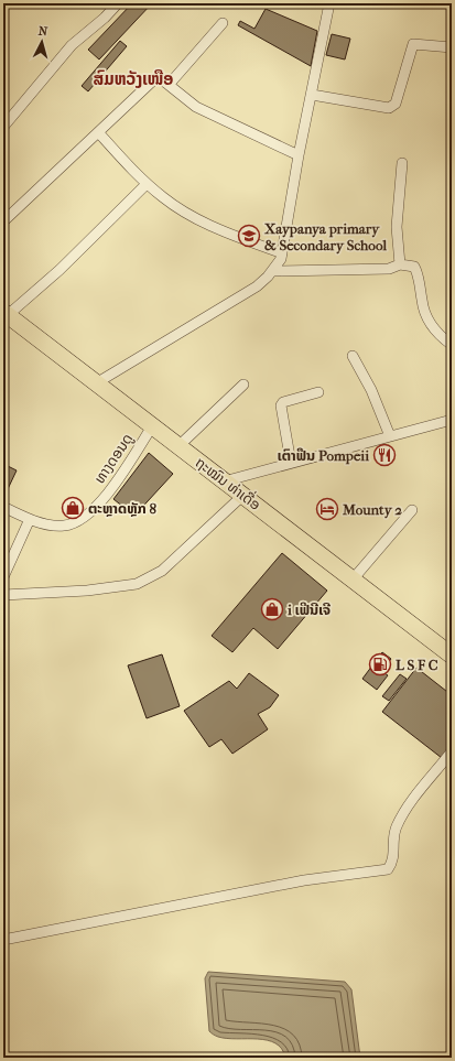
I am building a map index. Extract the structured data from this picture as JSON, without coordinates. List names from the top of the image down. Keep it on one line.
{"streets":{"main road":["ຖະໝົນ ທ່າເດື່ອ"],"street":["ທາງດອນດູ"]},"crossings":[["ທາງດອນດູ","ຖະໝົນ ທ່າເດື່ອ"]],"districts":["ສົມຫວັງເໜືອ"],"places":{"school or university":["Xaypanya primary & Secondary School"],"restaurant":["ເຕົາຟືນ Pompeii"],"shop":["ຕະຫຼາດຫຼັກ 8","i ເຟີນີເຈີ"],"hotel":["Mounty 2"],"fuel station":["L S F C"]},"north":"top"}
